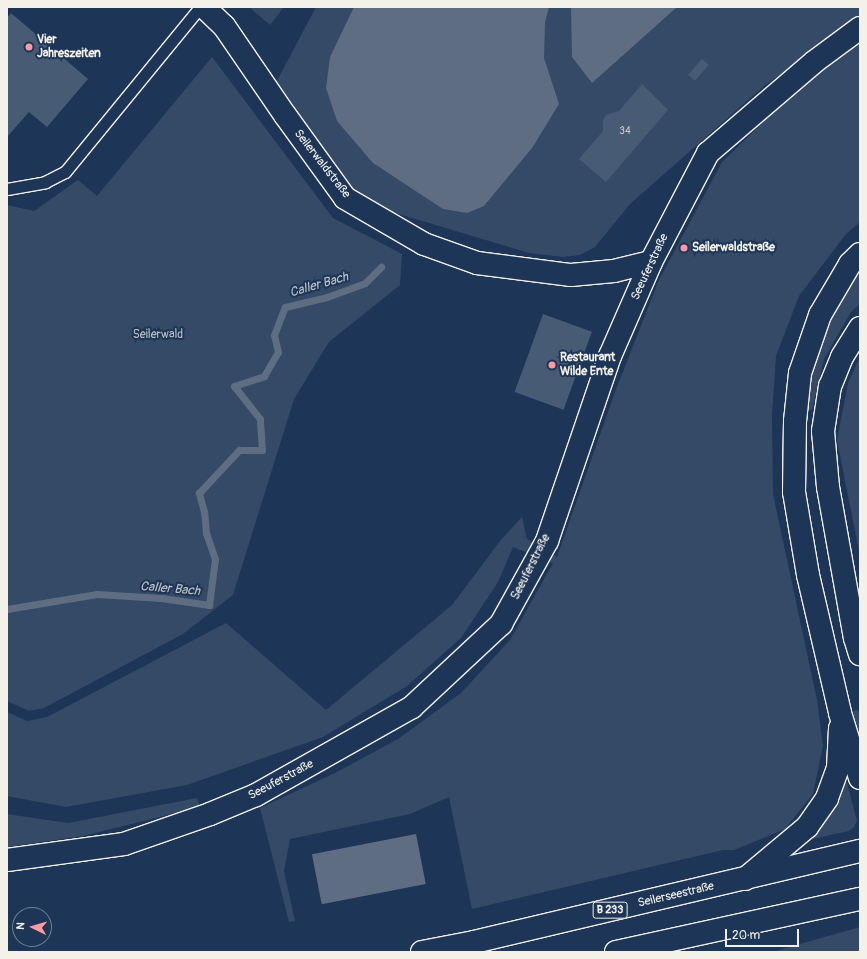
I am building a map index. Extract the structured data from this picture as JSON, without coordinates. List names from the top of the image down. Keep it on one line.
{"streets":{"main road":["Seilerwaldstraße","Seeuferstraße","Seilerseestraße","B 233"]},"crossings":[["Seilerwaldstraße","Seeuferstraße"]],"water":["Caller Bach"],"parks":["Seilerwald"],"places":["Vier Jahreszeiten","Seilerwaldstraße","Restaurant Wilde Ente"],"house_numbers":["34"],"scale_bar":"20 m","north":"left"}
